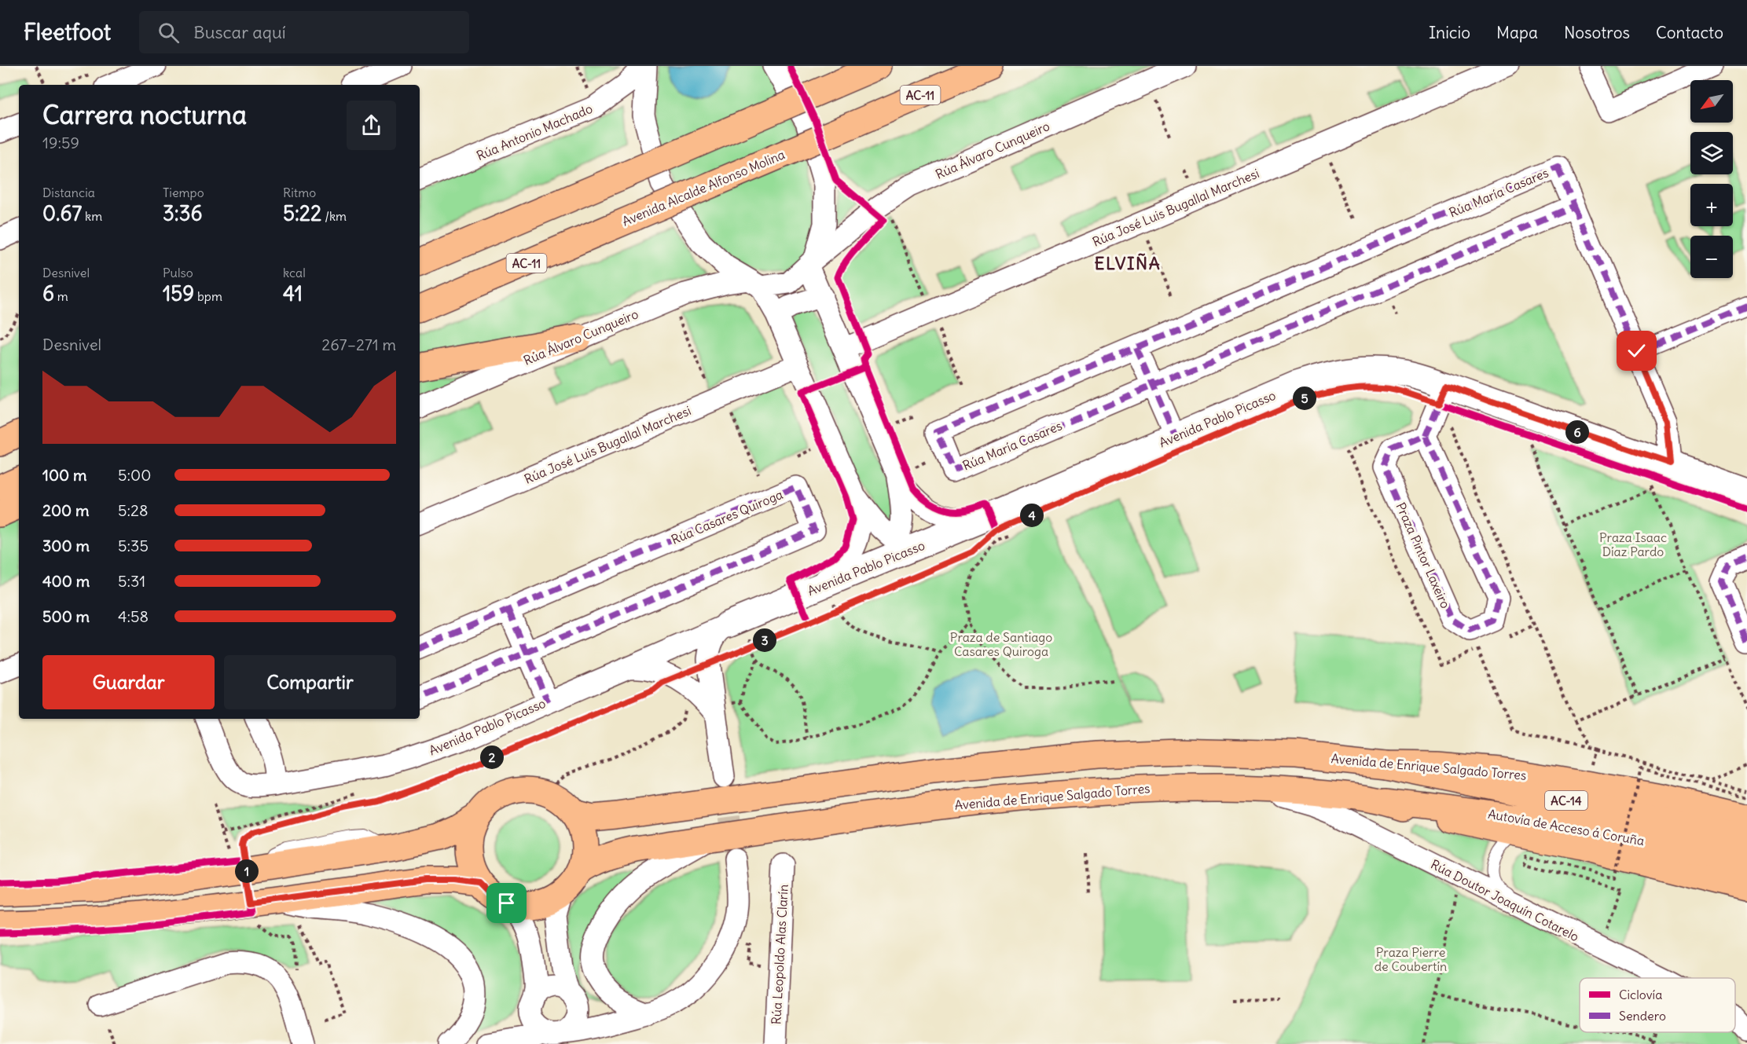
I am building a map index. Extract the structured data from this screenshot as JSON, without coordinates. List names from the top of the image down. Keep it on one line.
{"streets":{"main road":["AC-11","Avenida Alcalde Alfonso Molina","Avenida de Enrique Salgado Torres","AC-14","Autovía de Acceso á Coruña"],"street":["Rúa Antonio Machado","Rúa Álvaro Cunqueiro","Rúa María Casares","Rúa José Luis Bugallal Marchesi","Avenida Pablo Picasso","Rúa Casares Quiroga","Praza Pintor Laxeiro","Rúa Doutor Joaquín Cotarelo","Rúa Leopoldo Alas Clarín"]},"crossings":[["Avenida de Enrique Salgado Torres","Autovía de Acceso á Coruña"],["Avenida de Enrique Salgado Torres","Rúa Doutor Joaquín Cotarelo"]],"districts":["ELVIÑA"],"parks":["Praza Isaac Díaz Pardo","Praza de Santiago Casares Quiroga","Praza Pierre de Coubertín"],"legend":["Ciclovía","Sendero"],"north":"bottom left","page":{"header":"Fleetfoot","search":"Buscar aquí","nav":["Inicio","Mapa","Nosotros","Contacto"],"map_buttons":["+","−"],"heading":["Carrera nocturna","19:59"],"stats":[["Distancia","0.67 km"],["Tiempo","3:36"],["Ritmo","5:22 /km"],["Desnivel","6 m"],["Pulso","159 bpm"],["kcal","41"]],"chart":["Desnivel","267–271 m"],"pins":["5","6","4","3","2","1"],"list":[{"name":"100 m","note":"5:00"},{"name":"200 m","note":"5:28"},{"name":"300 m","note":"5:35"},{"name":"400 m","note":"5:31"},{"name":"500 m","note":"4:58"}],"buttons":["Guardar","Compartir"]}}
